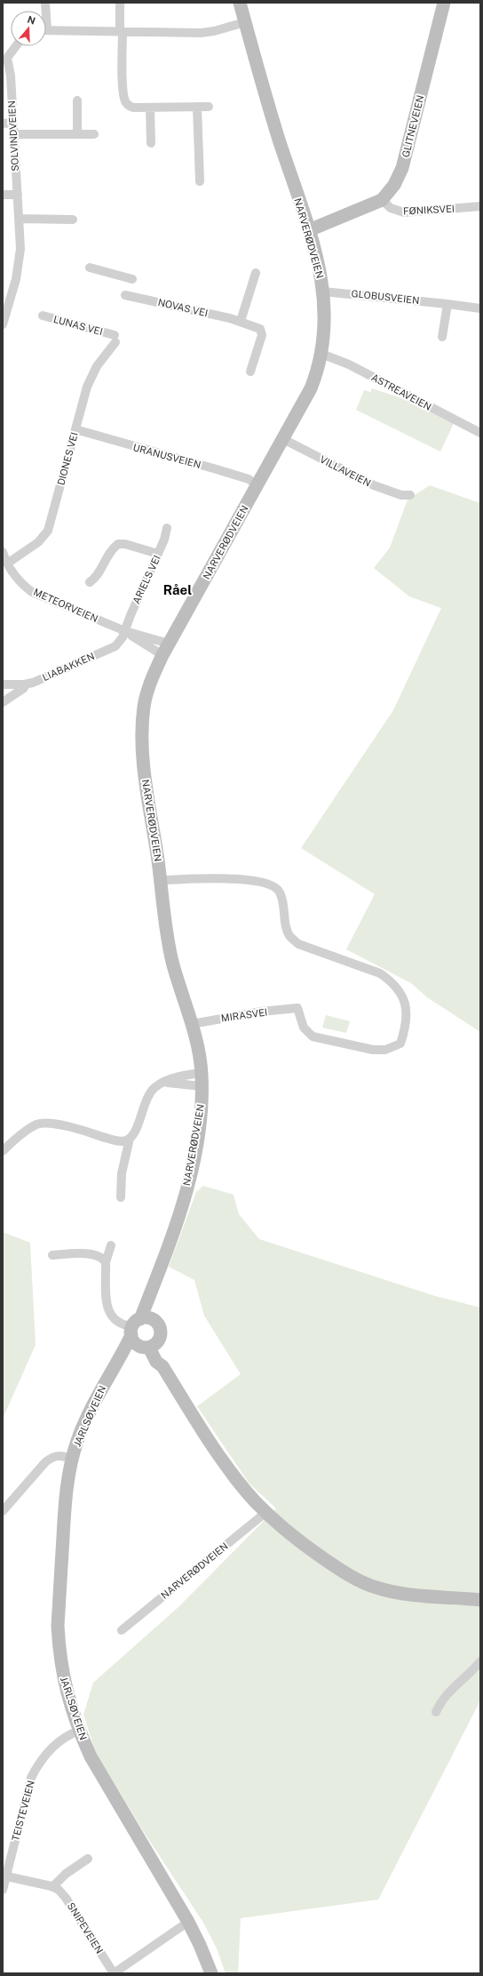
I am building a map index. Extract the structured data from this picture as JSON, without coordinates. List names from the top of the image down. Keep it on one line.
{"streets":{"main road":["GLITNEVEIEN","NARVERØDVEIEN","JARLSØVEIEN"],"street":["SOLVINDVEIEN","FØNIKSVEI","GLOBUSVEIEN","NOVAS VEI","LUNAS VEI","ASTREAVEIEN","URANUSVEIEN","DIONES VEI","VILLAVEIEN","ARIELS VEI","METEORVEIEN","LIABAKKEN","MIRASVEI","TEISTEVEIEN","SNIPEVEIEN"]},"crossings":[["GLITNEVEIEN","FØNIKSVEI"],["GLITNEVEIEN","NARVERØDVEIEN"],["NARVERØDVEIEN","GLOBUSVEIEN"],["NARVERØDVEIEN","ASTREAVEIEN"],["NARVERØDVEIEN","URANUSVEIEN"],["NARVERØDVEIEN","VILLAVEIEN"],["NARVERØDVEIEN","MIRASVEI"],["NARVERØDVEIEN","JARLSØVEIEN"],["LUNAS VEI","DIONES VEI"],["URANUSVEIEN","DIONES VEI"],["DIONES VEI","METEORVEIEN"],["ARIELS VEI","METEORVEIEN"],["ARIELS VEI","LIABAKKEN"],["METEORVEIEN","LIABAKKEN"],["JARLSØVEIEN","TEISTEVEIEN"],["TEISTEVEIEN","SNIPEVEIEN"]],"districts":["Råel"],"north":"top"}
